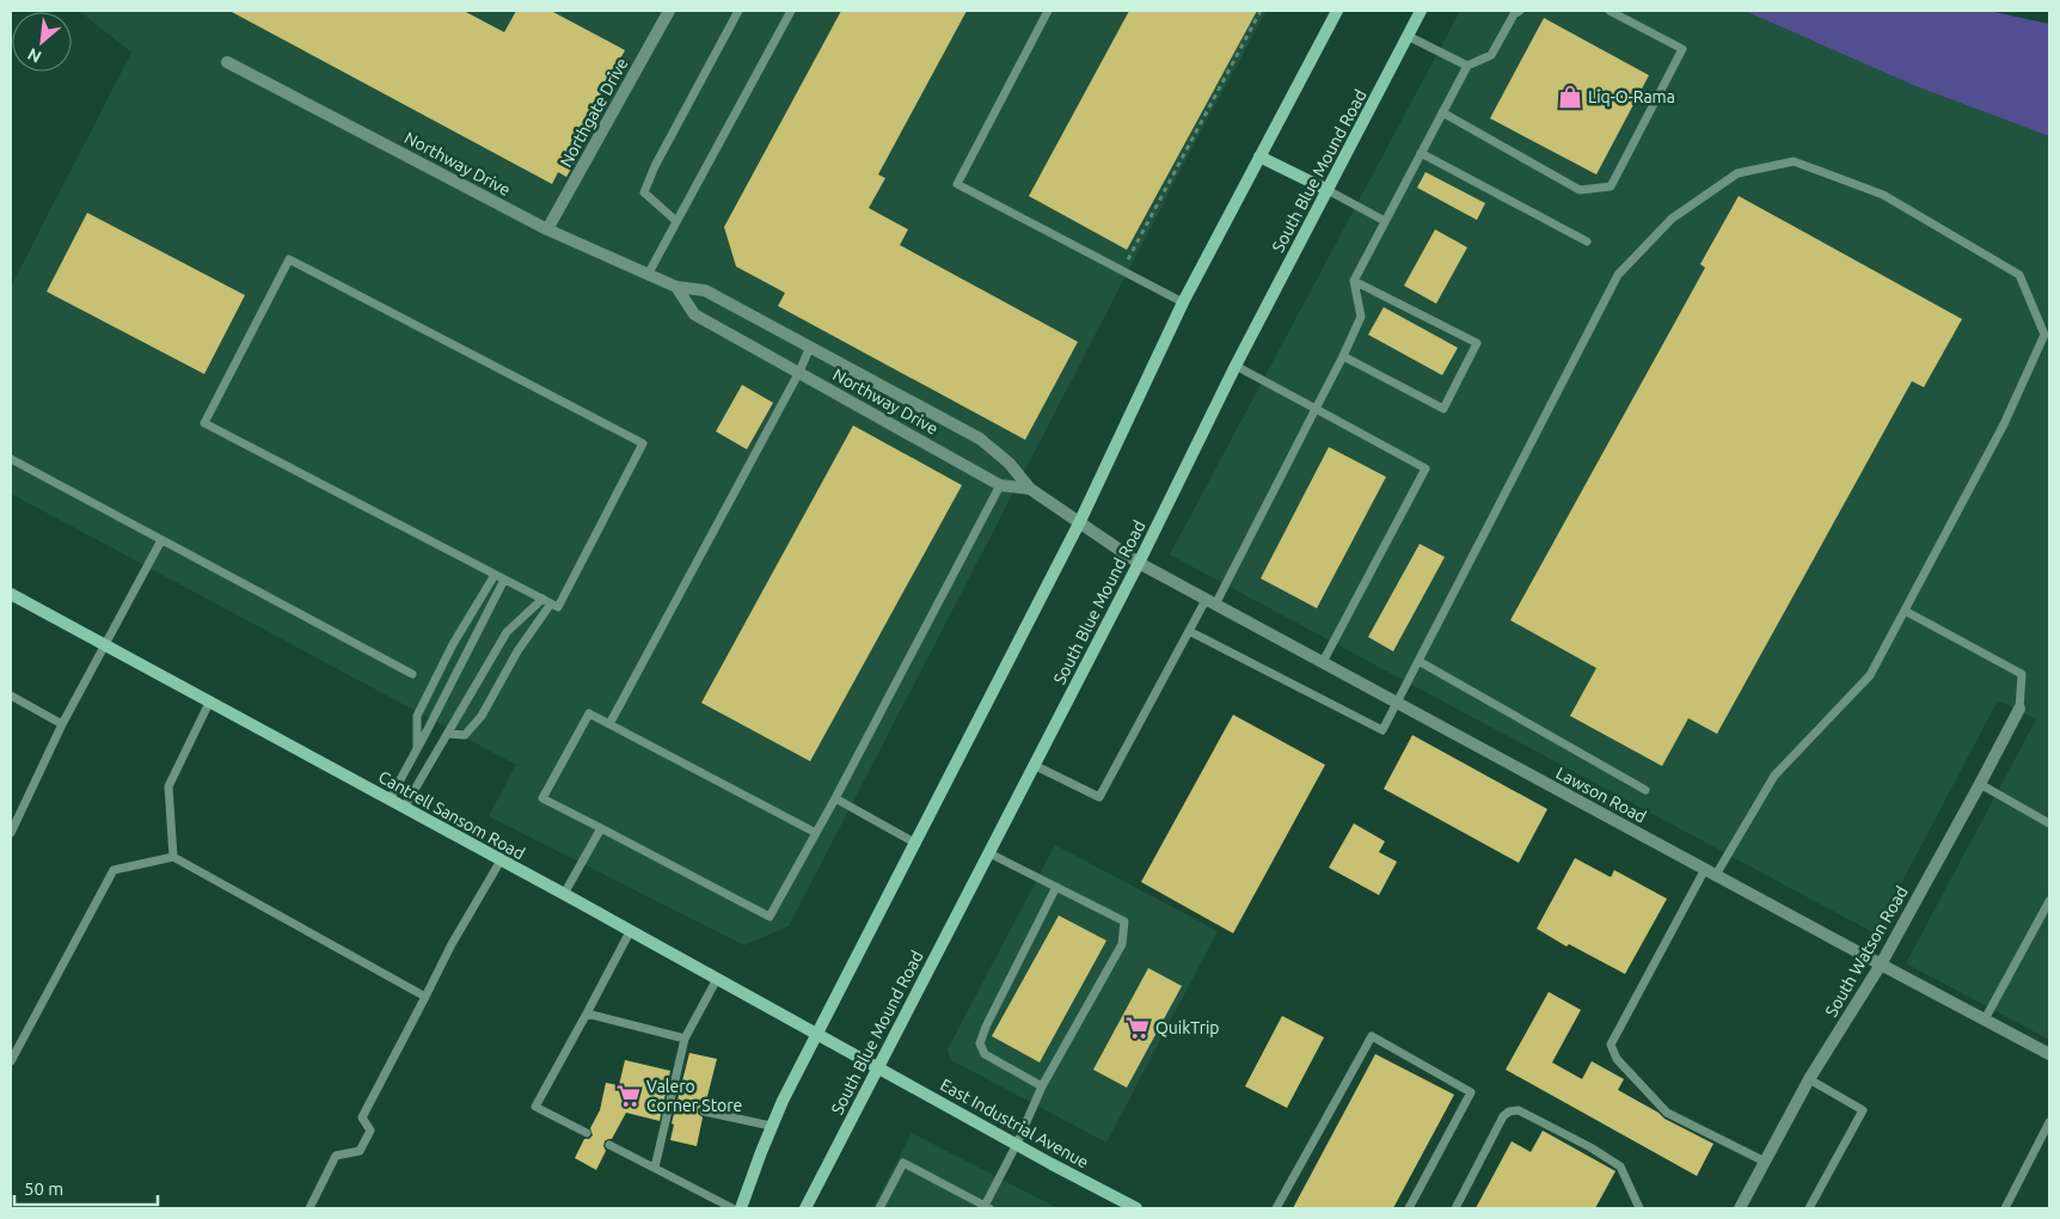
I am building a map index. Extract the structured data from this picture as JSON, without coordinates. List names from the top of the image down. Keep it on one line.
{"streets":{"main road":["South Blue Mound Road","Cantrell Sansom Road","East Industrial Avenue"],"street":["Northgate Drive","Northway Drive","Lawson Road","South Watson Road"]},"crossings":[["Northgate Drive","Northway Drive"],["Northway Drive","South Blue Mound Road"],["Northway Drive","Lawson Road"],["South Blue Mound Road","Lawson Road"],["South Blue Mound Road","Cantrell Sansom Road"],["South Blue Mound Road","East Industrial Avenue"],["Lawson Road","South Watson Road"],["Cantrell Sansom Road","East Industrial Avenue"]],"places":{"shop":["Liq-O-Rama"],"supermarket":["QuikTrip","Valero Corner Store"]},"scale_bar":"50 m","north":"bottom left"}
